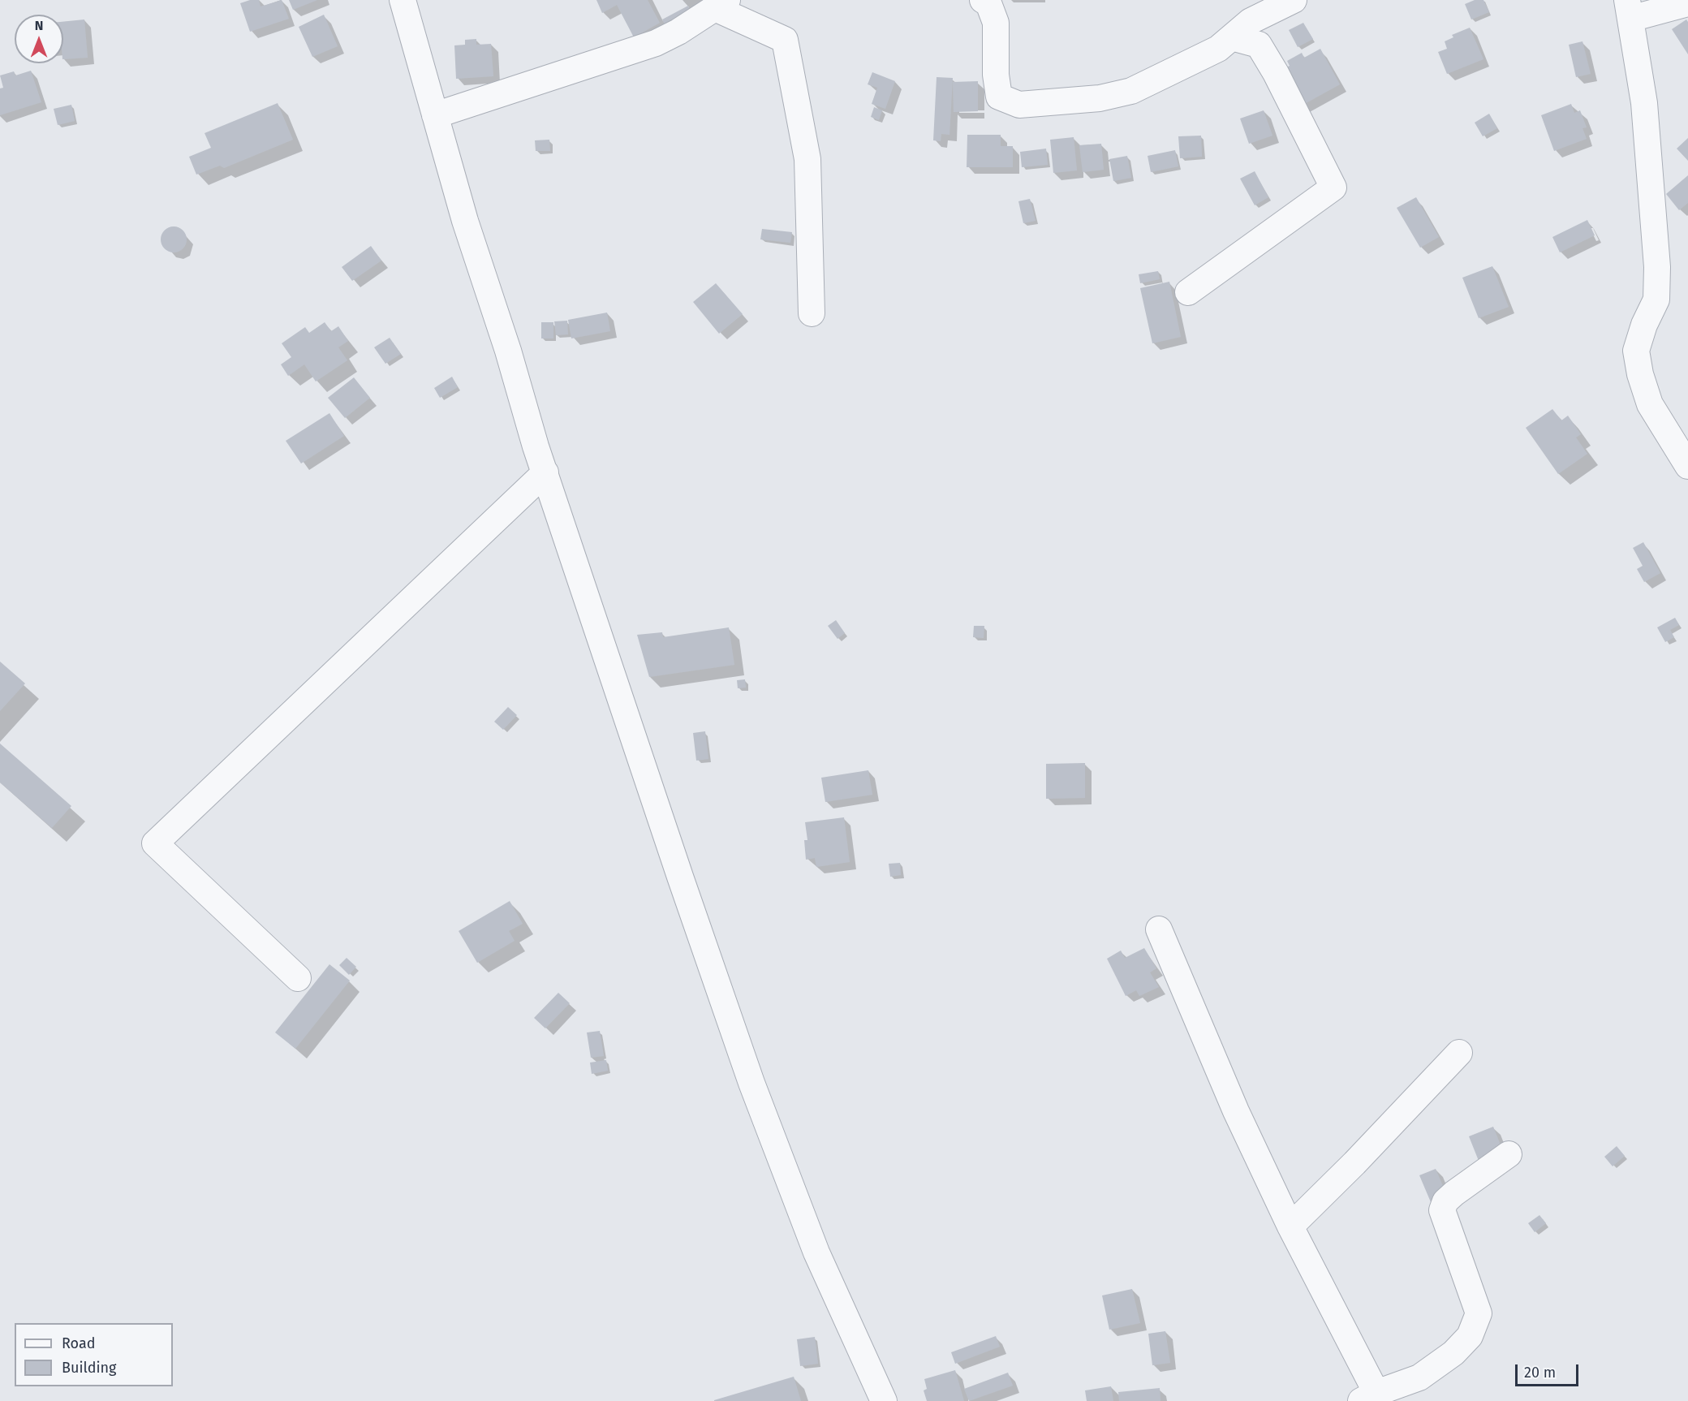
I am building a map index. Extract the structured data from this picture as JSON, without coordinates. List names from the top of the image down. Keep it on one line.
{"legend":["Road","Building"],"scale_bar":"20 m","north":"top"}
